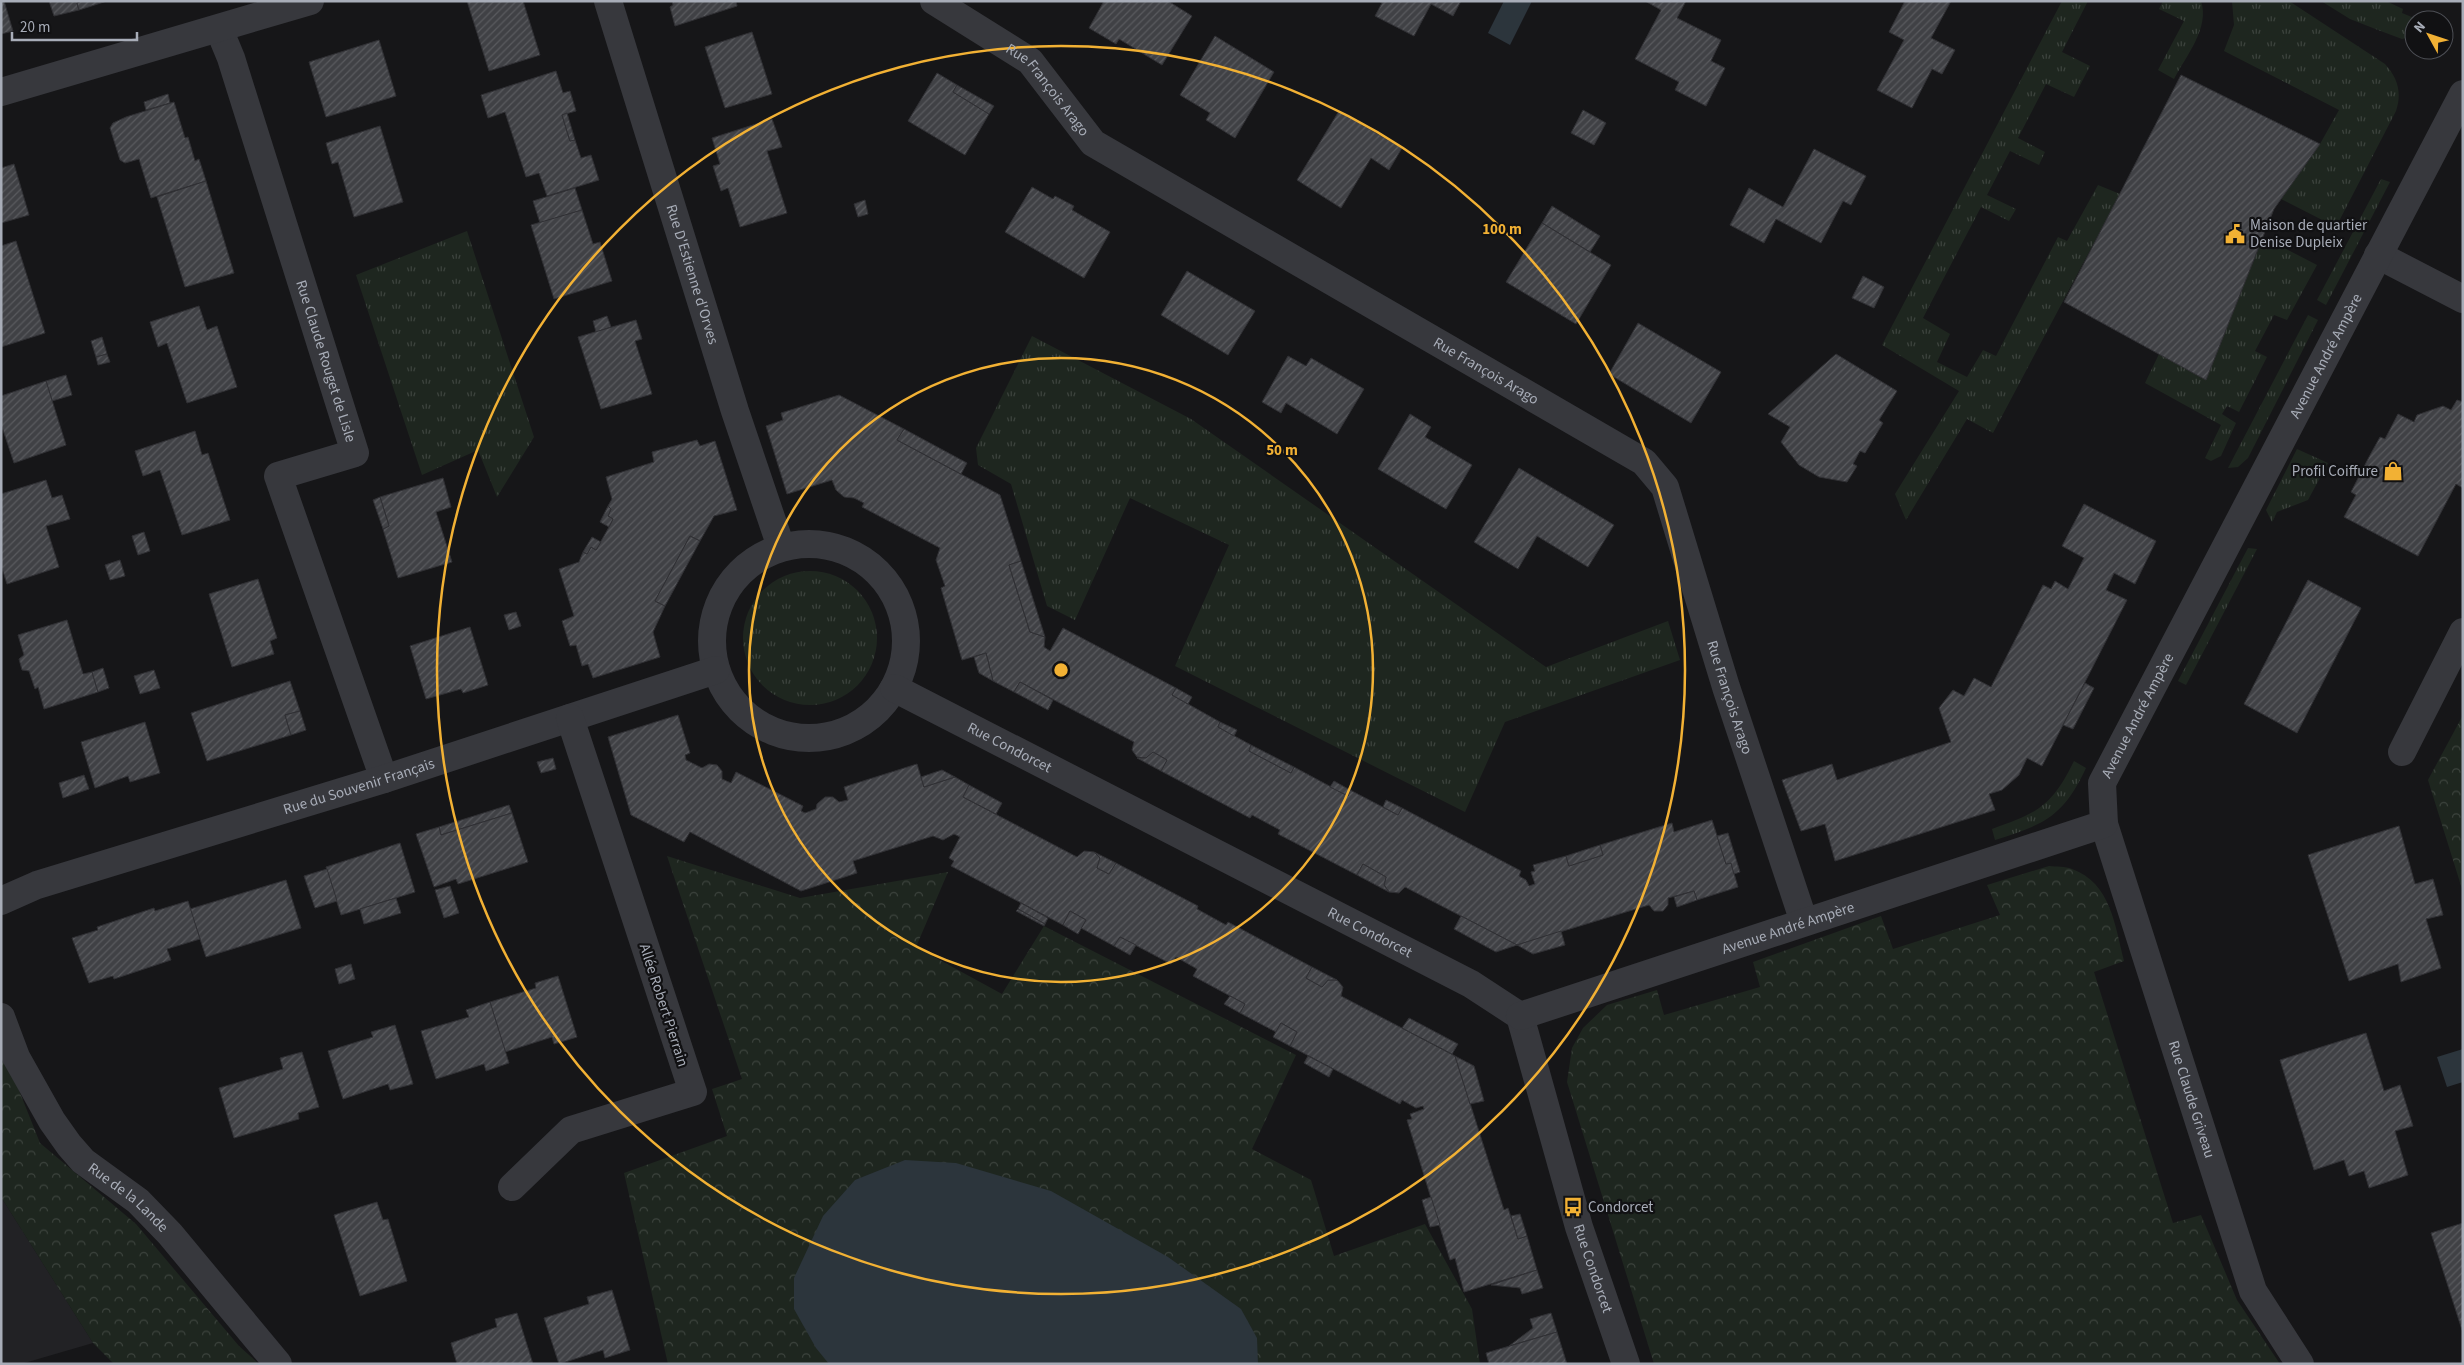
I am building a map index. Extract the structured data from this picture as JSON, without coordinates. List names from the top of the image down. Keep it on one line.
{"streets":{"street":["Rue François Arago","Rue D'Estienne d'Orves","Avenue André Ampère","Rue Claude Rouget de Lisle","Rue Condorcet","Rue du Souvenir Français","Allée Robert Pierrain","Rue Claude Griveau","Rue de la Lande"]},"crossings":[["Rue François Arago","Avenue André Ampère"],["Avenue André Ampère","Rue Condorcet"],["Avenue André Ampère","Rue Claude Griveau"],["Rue Claude Rouget de Lisle","Rue du Souvenir Français"],["Rue du Souvenir Français","Allée Robert Pierrain"]],"places":{"public building":["Maison de quartier Denise Dupleix"],"shop":["Profil Coiffure"],"bus stop":["Condorcet"]},"scale_bar":"20 m","north":"top left","rings":["100 m","50 m"]}
